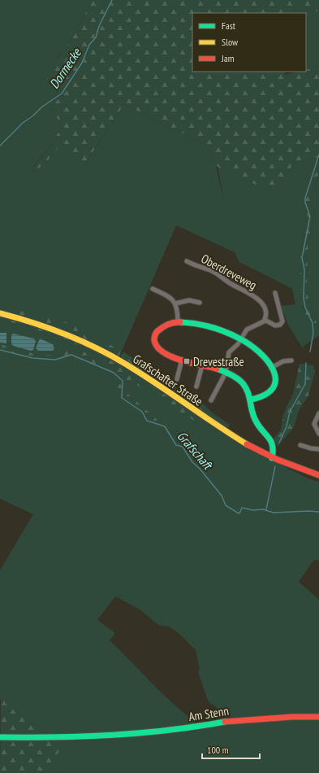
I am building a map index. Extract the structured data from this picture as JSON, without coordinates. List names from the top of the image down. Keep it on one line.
{"streets":{"street":["Oberdreveweg","Grafschafter Straße","Am Stenn"]},"water":["Dormecke","Grafschaft"],"places":{"transit":["Drevestraße"]},"legend":["Fast","Slow","Jam"],"scale_bar":"100 m"}
